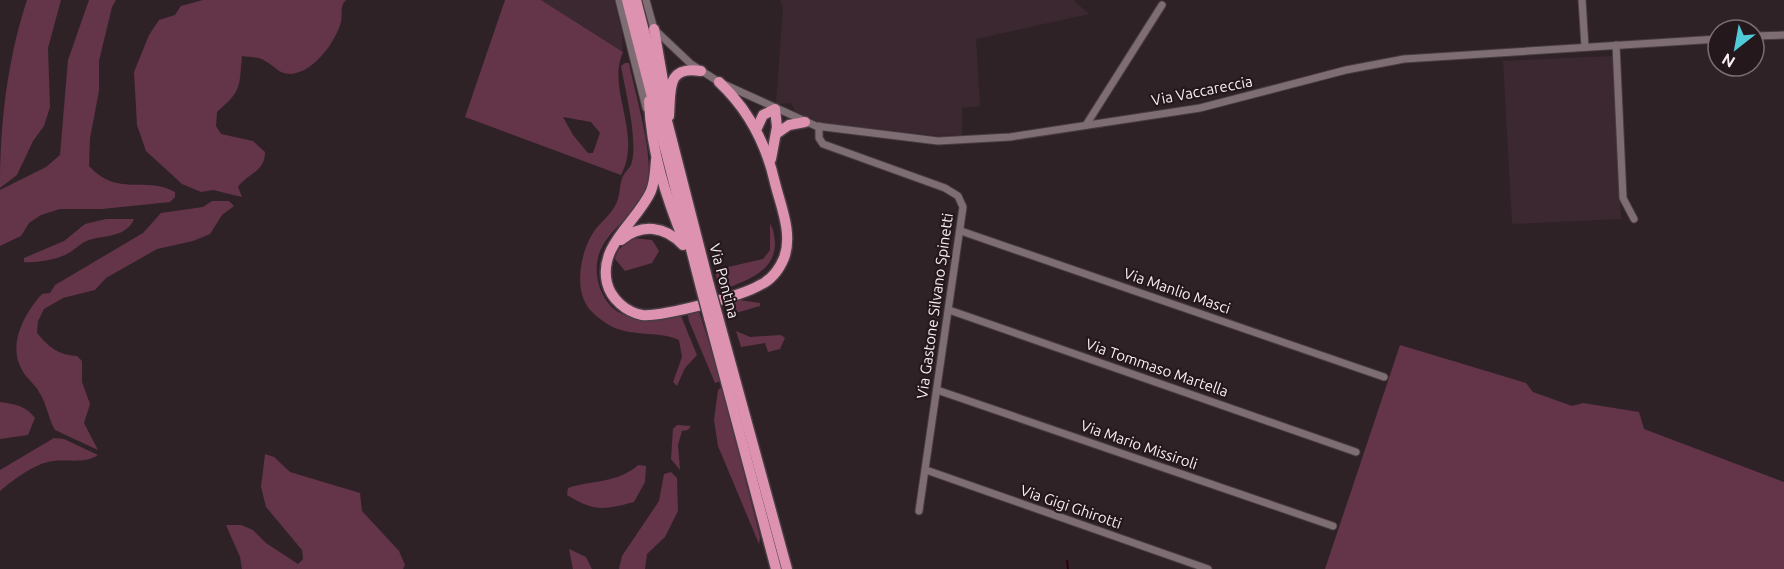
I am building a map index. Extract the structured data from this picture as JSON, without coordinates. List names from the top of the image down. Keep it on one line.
{"streets":{"highway":["Via Pontina"],"street":["Via Vaccareccia","Via Manlio Masci","Via Gastone Silvano Spinetti","Via Tommaso Martella","Via Mario Missiroli","Via Gigi Ghirotti"]},"crossings":[["Via Vaccareccia","Via Gastone Silvano Spinetti"],["Via Manlio Masci","Via Gastone Silvano Spinetti"],["Via Gastone Silvano Spinetti","Via Tommaso Martella"],["Via Gastone Silvano Spinetti","Via Mario Missiroli"],["Via Gastone Silvano Spinetti","Via Gigi Ghirotti"]],"north":"bottom left"}
